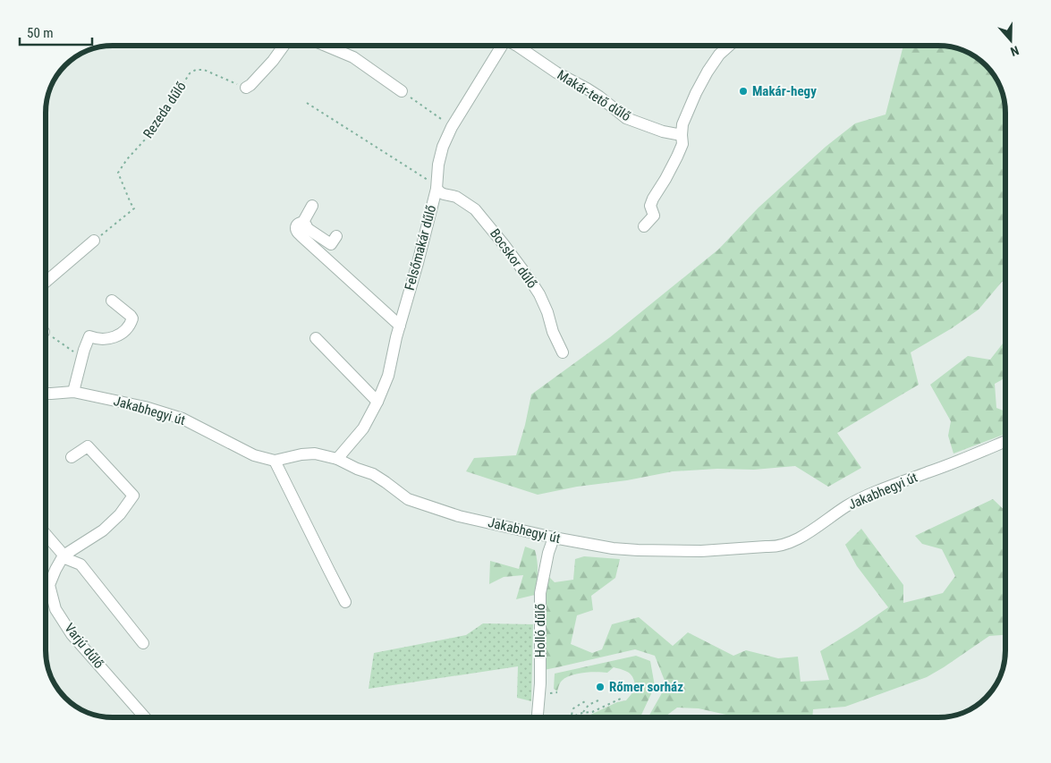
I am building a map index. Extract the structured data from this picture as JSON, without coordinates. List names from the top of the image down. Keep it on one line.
{"streets":{"street":["Makár-tető dűlő","Felsőmakár dűlő","Bocskor dűlő","Jakabhegyi út","Holló dűlő","Varjú dűlő"],"path":["Rezeda dűlő"]},"crossings":[["Felsőmakár dűlő","Bocskor dűlő"],["Felsőmakár dűlő","Jakabhegyi út"],["Jakabhegyi út","Holló dűlő"]],"places":["Makár-hegy","Rőmer sorház"],"scale_bar":"50 m","north":"bottom"}
